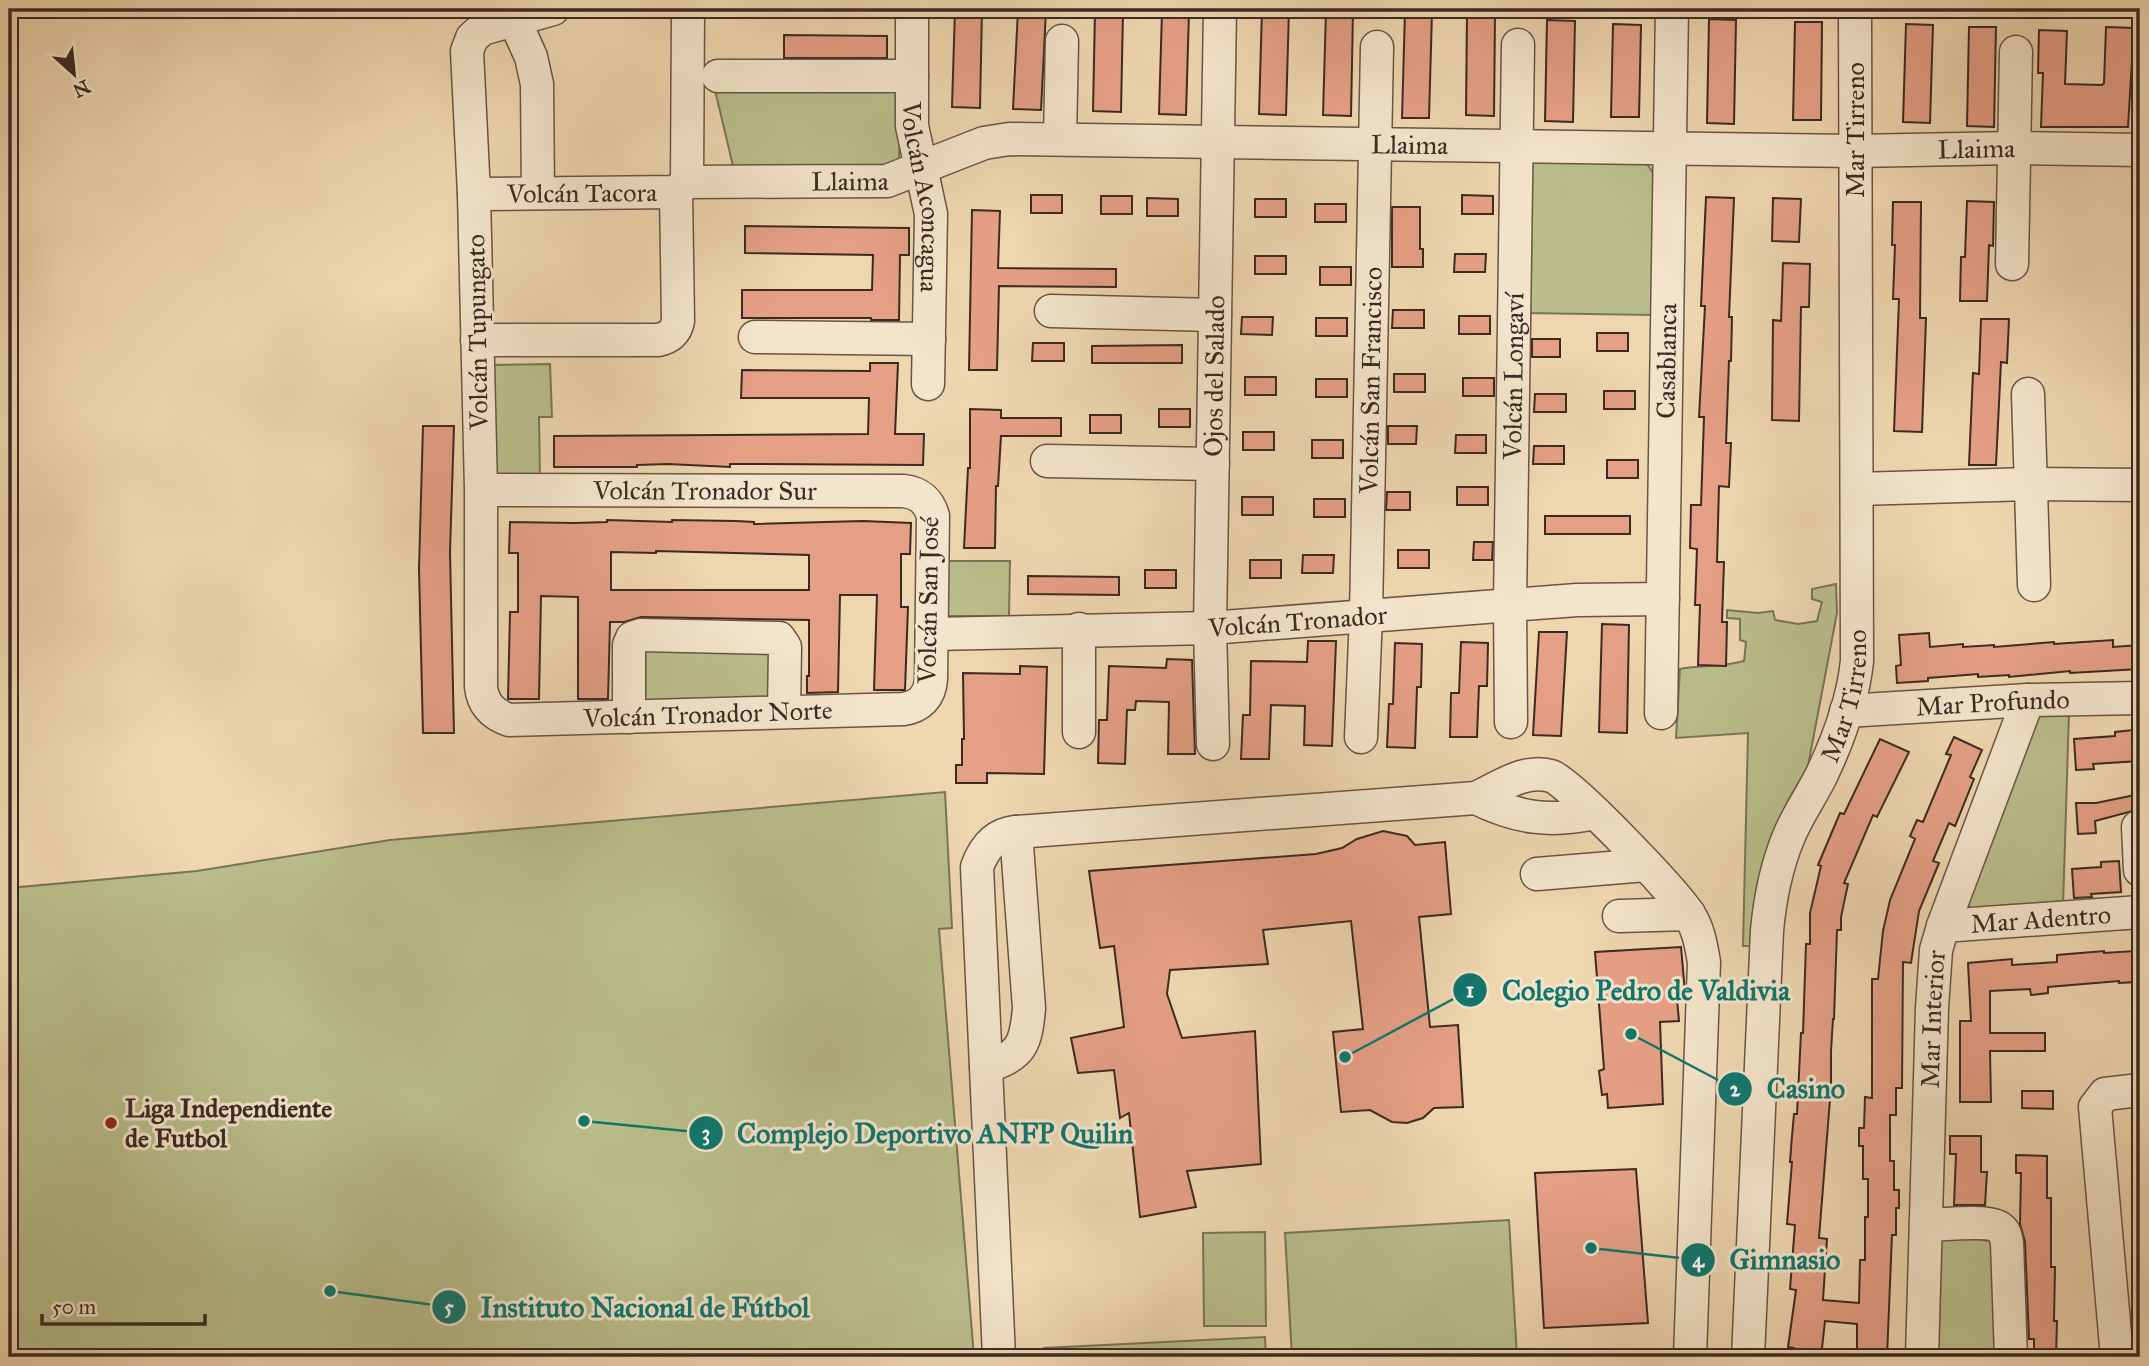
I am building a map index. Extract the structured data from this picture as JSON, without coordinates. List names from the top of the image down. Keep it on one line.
{"streets":{"street":["Mar Tirreno","Llaima","Volcán Tacora","Volcán Aconcagua","Volcán Tupungato","Casablanca","Volcán Longaví","Ojos del Salado","Volcán San Francisco","Volcán Tronador Sur","Volcán San José","Volcán Tronador","Mar Profundo","Volcán Tronador Norte","Mar Adentro","Mar Interior"]},"crossings":[["Mar Tirreno","Llaima"],["Mar Tirreno","Mar Profundo"],["Llaima","Volcán Tacora"],["Llaima","Volcán Aconcagua"],["Llaima","Casablanca"],["Llaima","Volcán Longaví"],["Llaima","Ojos del Salado"],["Llaima","Volcán San Francisco"],["Volcán Tacora","Volcán Tupungato"],["Volcán Tupungato","Volcán Tronador Sur"],["Volcán Tupungato","Volcán Tronador Norte"],["Casablanca","Volcán Tronador"],["Volcán Longaví","Volcán Tronador"],["Ojos del Salado","Volcán Tronador"],["Volcán San Francisco","Volcán Tronador"],["Volcán Tronador Sur","Volcán San José"],["Volcán San José","Volcán Tronador"],["Volcán San José","Volcán Tronador Norte"],["Mar Profundo","Mar Interior"],["Mar Adentro","Mar Interior"]],"places":["Casino","Colegio Pedro de Valdivia","Complejo Deportivo ANFP Quilin","Liga Independiente de Futbol","Gimnasio","Instituto Nacional de Fútbol"],"scale_bar":"50 m","north":"bottom right"}
